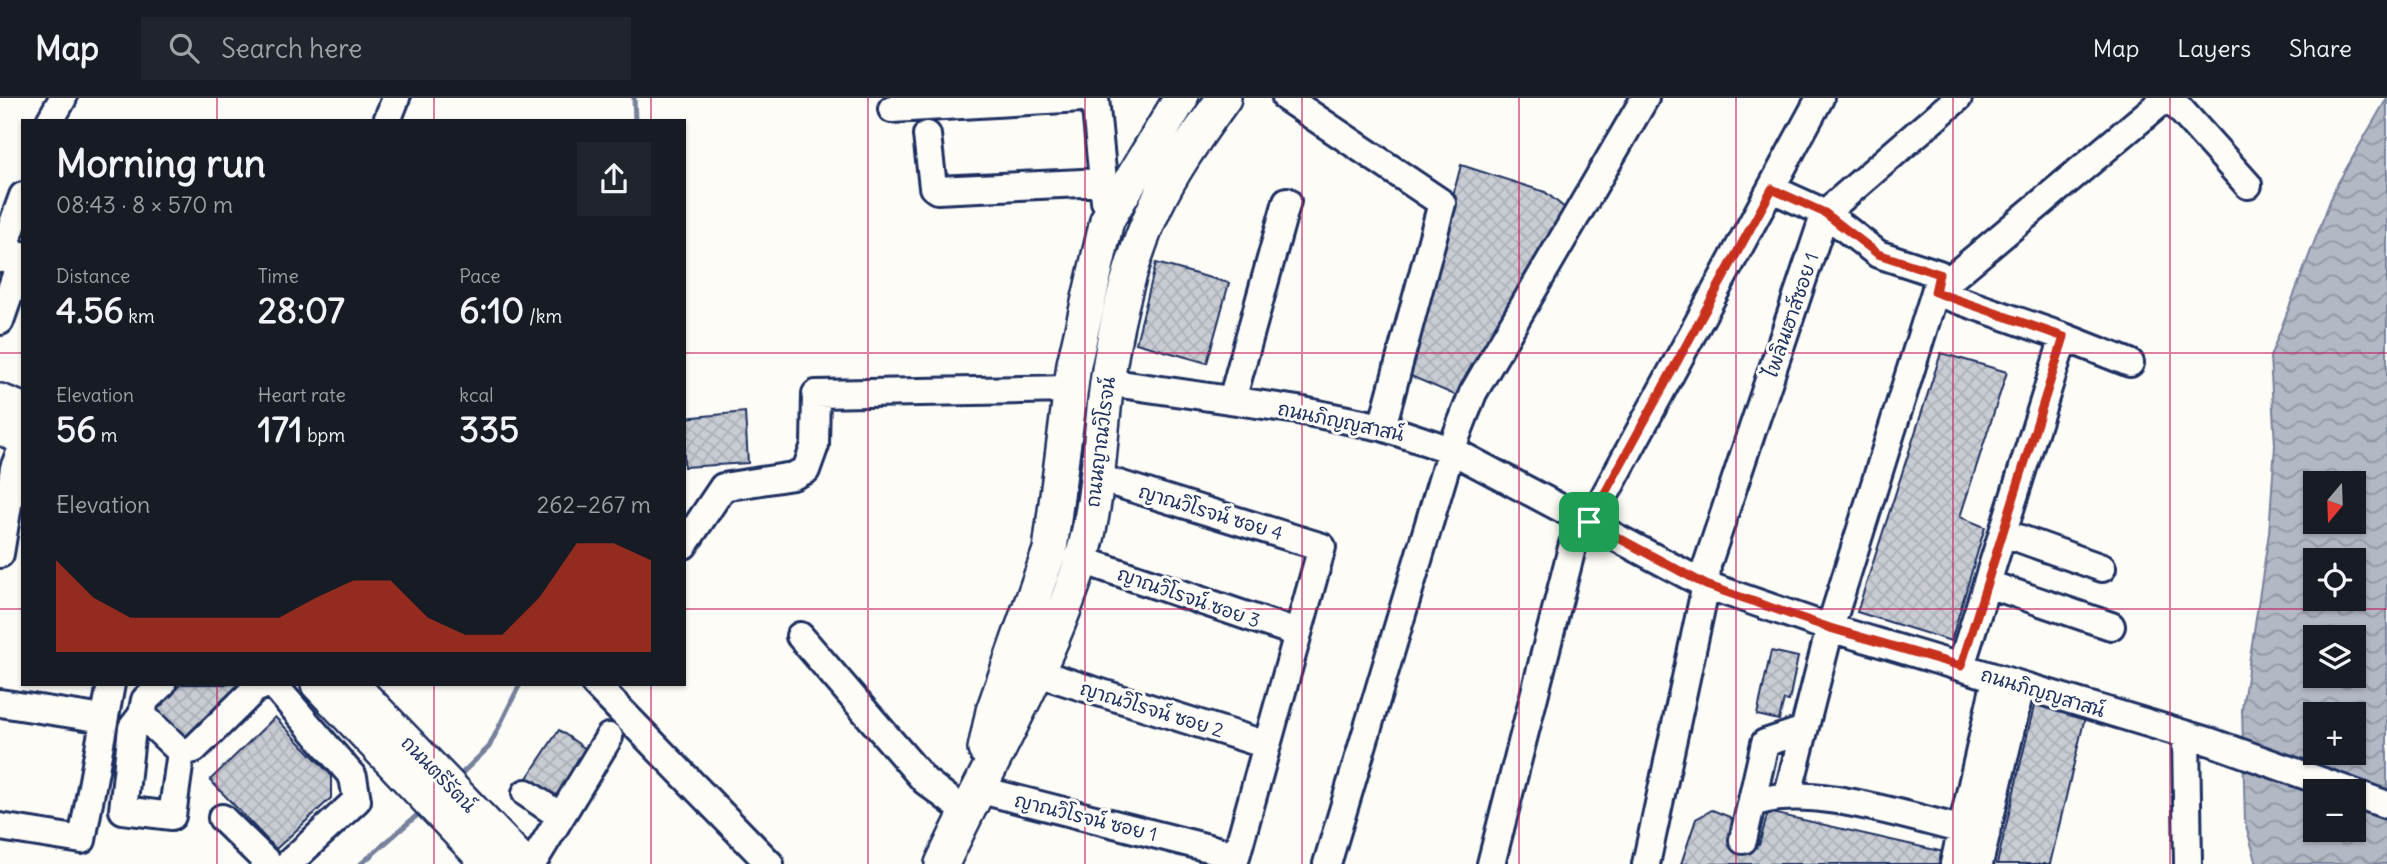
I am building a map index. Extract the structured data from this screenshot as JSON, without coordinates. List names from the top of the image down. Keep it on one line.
{"streets":{"main road":["ถนนญาณวิโรจน์","ถนนตรีรัตน์"],"street":["ไพลินเฮาส์ซอย 1","ถนนภิญญสาสน์","ญาณวิโรจน์ ซอย 4","ญาณวิโรจน์ ซอย 3","ญาณวิโรจน์ ซอย 2","ญาณวิโรจน์ ซอย 1"]},"crossings":[["ไพลินเฮาส์ซอย 1","ถนนภิญญสาสน์"],["ถนนภิญญสาสน์","ถนนญาณวิโรจน์"],["ถนนญาณวิโรจน์","ญาณวิโรจน์ ซอย 4"],["ถนนญาณวิโรจน์","ญาณวิโรจน์ ซอย 3"],["ถนนญาณวิโรจน์","ญาณวิโรจน์ ซอย 2"],["ถนนญาณวิโรจน์","ญาณวิโรจน์ ซอย 1"],["ญาณวิโรจน์ ซอย 4","ญาณวิโรจน์ ซอย 3"]],"north":"bottom","page":{"header":"Map","search":"Search here","nav":["Map","Layers","Share"],"heading":["Morning run","08:43 · 8 × 570 m"],"stats":[["Distance","4.56 km"],["Time","28:07"],["Pace","6:10 /km"],["Elevation","56 m"],["Heart rate","171 bpm"],["kcal","335"]],"map_buttons":["+","−"],"chart":["Elevation","262–267 m"]}}
